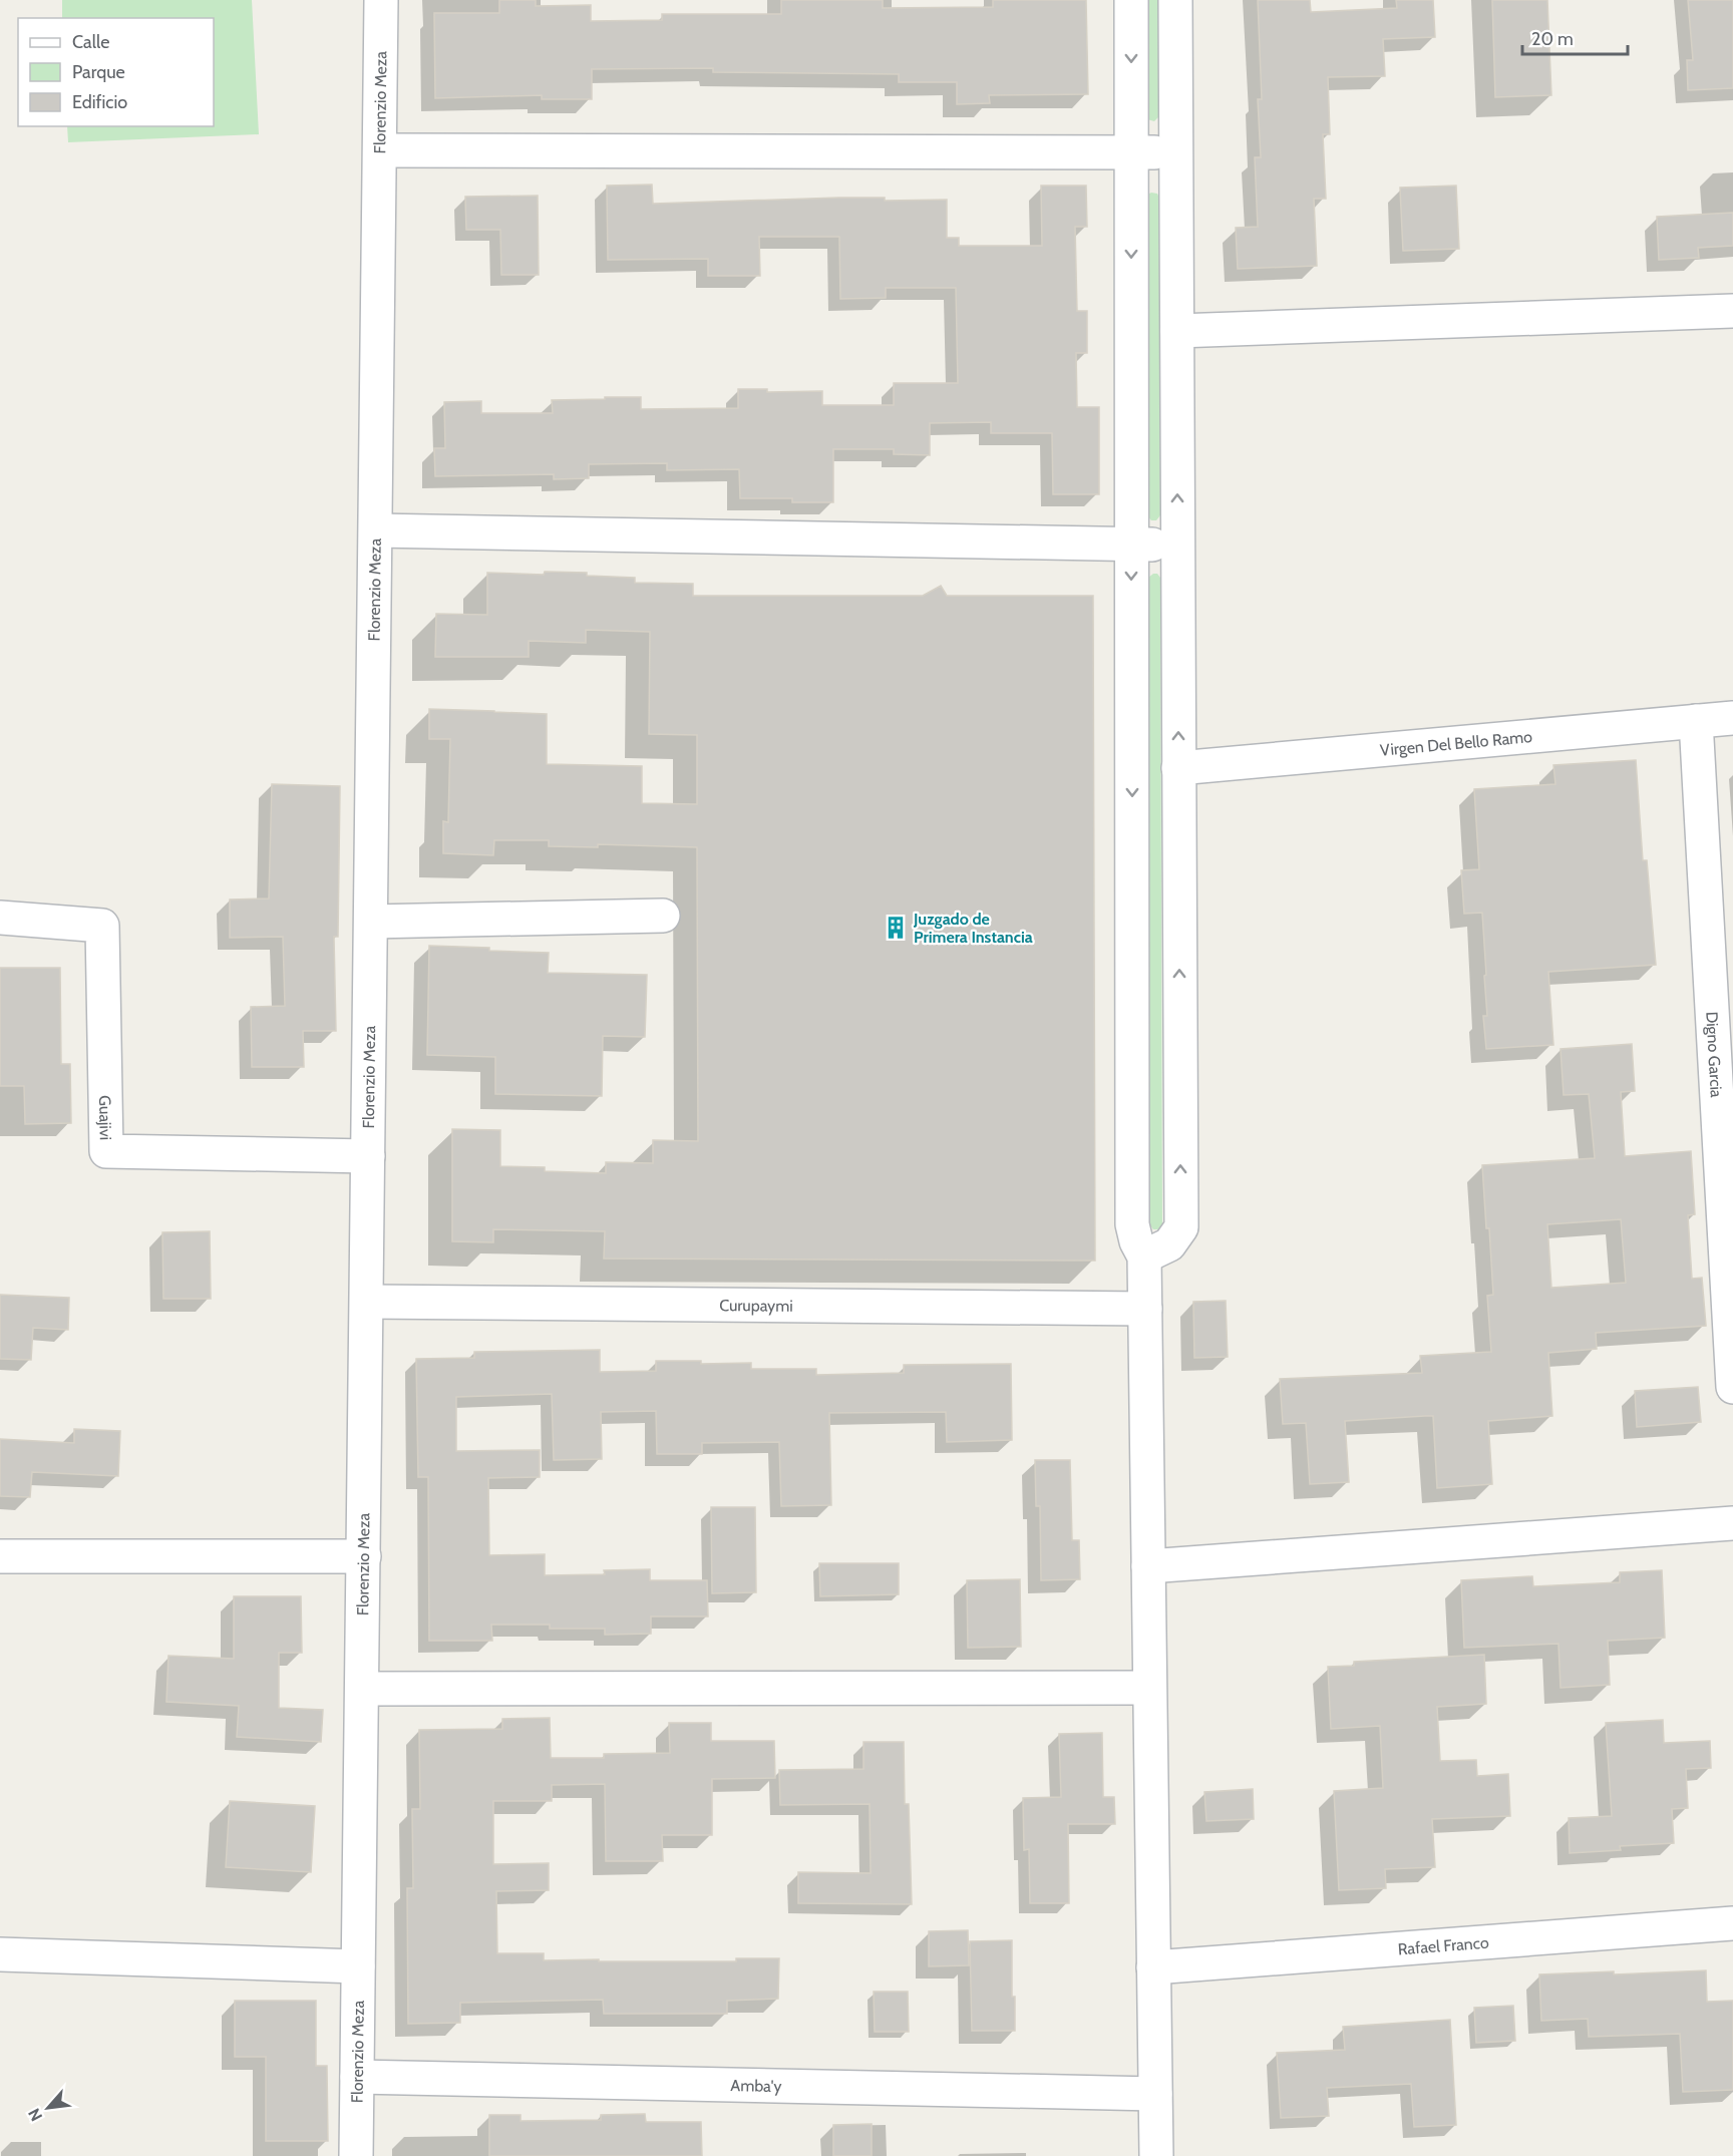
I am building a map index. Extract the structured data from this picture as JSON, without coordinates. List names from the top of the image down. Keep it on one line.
{"streets":{"street":["Florenzio Meza","Virgen Del Bello Ramo","Digno Garcia","Guajivi","Curupaymi","Rafael Franco","Amba'y"]},"crossings":[["Florenzio Meza","Guajivi"],["Florenzio Meza","Curupaymi"],["Florenzio Meza","Amba'y"],["Virgen Del Bello Ramo","Digno Garcia"]],"places":{"building":["Juzgado de Primera Instancia"]},"legend":["Calle","Parque","Edificio"],"scale_bar":"20 m","north":"bottom left"}
